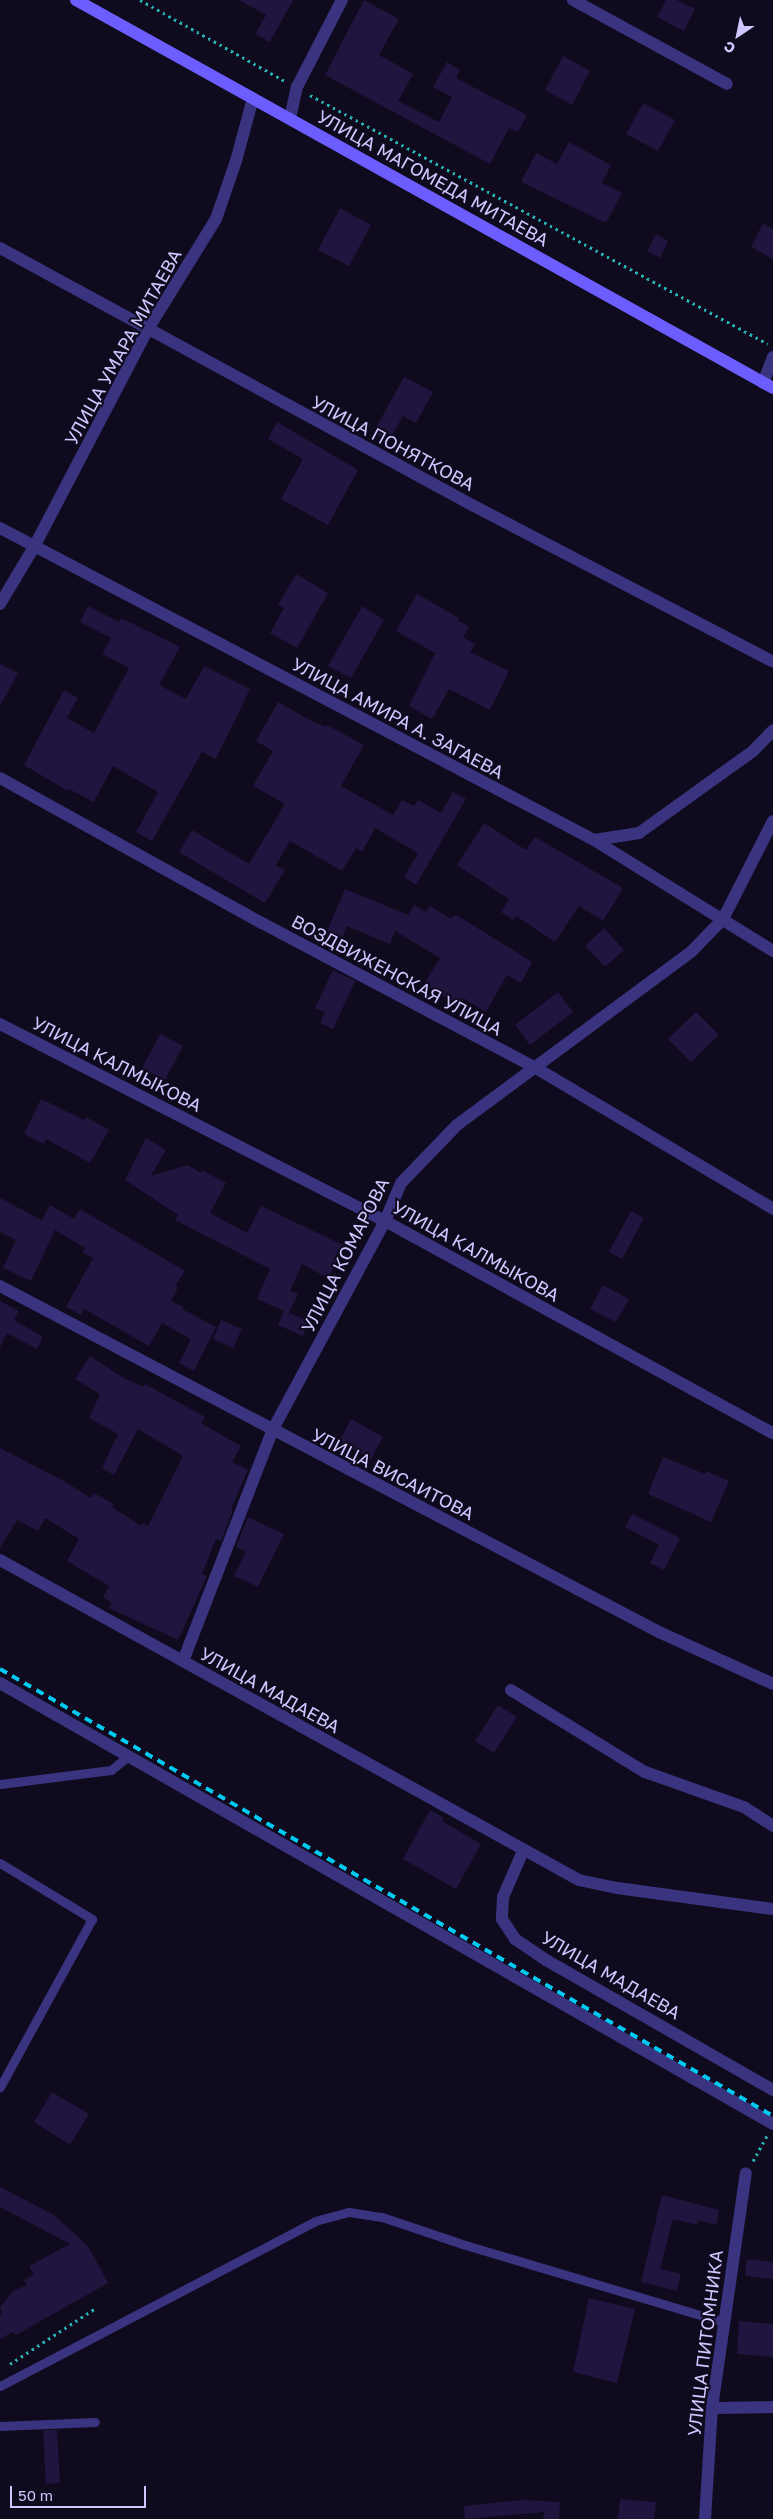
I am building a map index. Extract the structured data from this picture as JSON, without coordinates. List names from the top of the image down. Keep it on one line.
{"streets":{"street":["УЛИЦА МАГОМЕДА МИТАЕВА","УЛИЦА УМАРА МИТАЕВА","УЛИЦА ПОНЯТКОВА","УЛИЦА АМИРА А. ЗАГАЕВА","ВОЗДВИЖЕНСКАЯ УЛИЦА","УЛИЦА КАЛМЫКОВА","УЛИЦА КОМАРОВА","УЛИЦА ВИСАИТОВА","УЛИЦА МАДАЕВА","УЛИЦА ПИТОМНИКА"]},"crossings":[["УЛИЦА МАГОМЕДА МИТАЕВА","УЛИЦА УМАРА МИТАЕВА"],["УЛИЦА УМАРА МИТАЕВА","УЛИЦА ПОНЯТКОВА"],["УЛИЦА УМАРА МИТАЕВА","УЛИЦА АМИРА А. ЗАГАЕВА"],["УЛИЦА АМИРА А. ЗАГАЕВА","УЛИЦА КОМАРОВА"],["ВОЗДВИЖЕНСКАЯ УЛИЦА","УЛИЦА КОМАРОВА"],["УЛИЦА КАЛМЫКОВА","УЛИЦА КОМАРОВА"],["УЛИЦА КОМАРОВА","УЛИЦА ВИСАИТОВА"],["УЛИЦА КОМАРОВА","УЛИЦА МАДАЕВА"]],"scale_bar":"50 m","north":"bottom left"}
